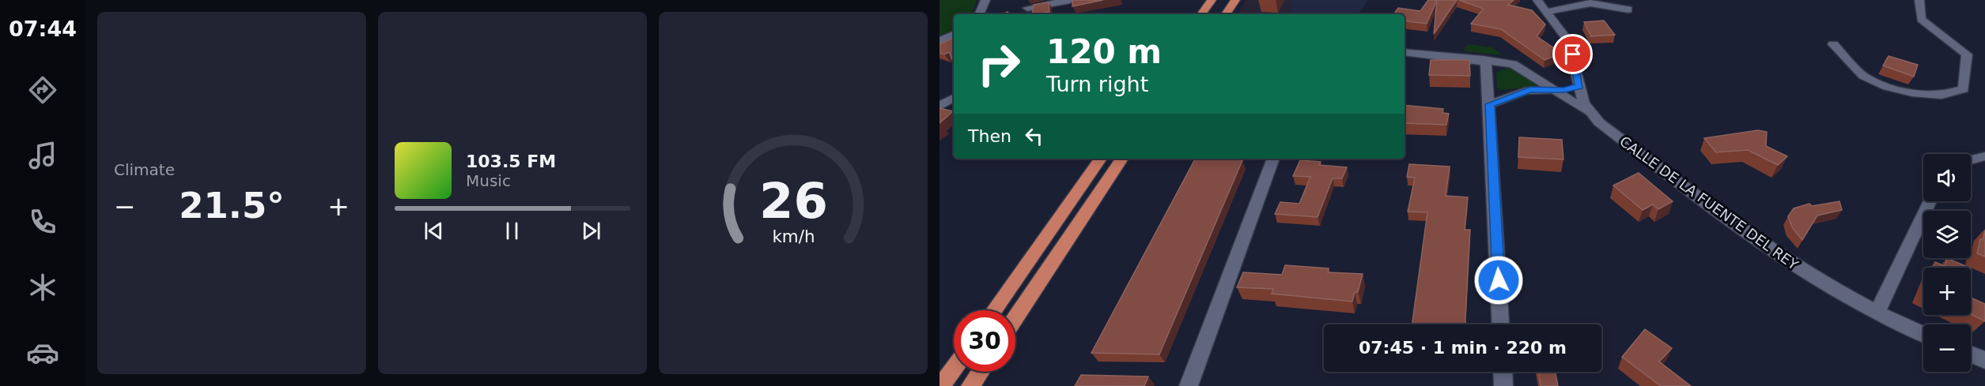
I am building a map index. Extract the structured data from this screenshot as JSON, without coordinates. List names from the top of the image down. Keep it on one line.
{"streets":{"street":["CALLE DE LA FUENTE DEL REY"]},"page":{"tabs":"07:44","tile":"Climate","turn":["120 m","Turn right"],"then":"Then","song":["103.5 FM","Music"],"map_buttons":["+","−"],"heat":["−","21.5°","+"],"limit":"30","trip":"07:45 · 1 min · 220 m","gauge":["26","km/h"]}}
